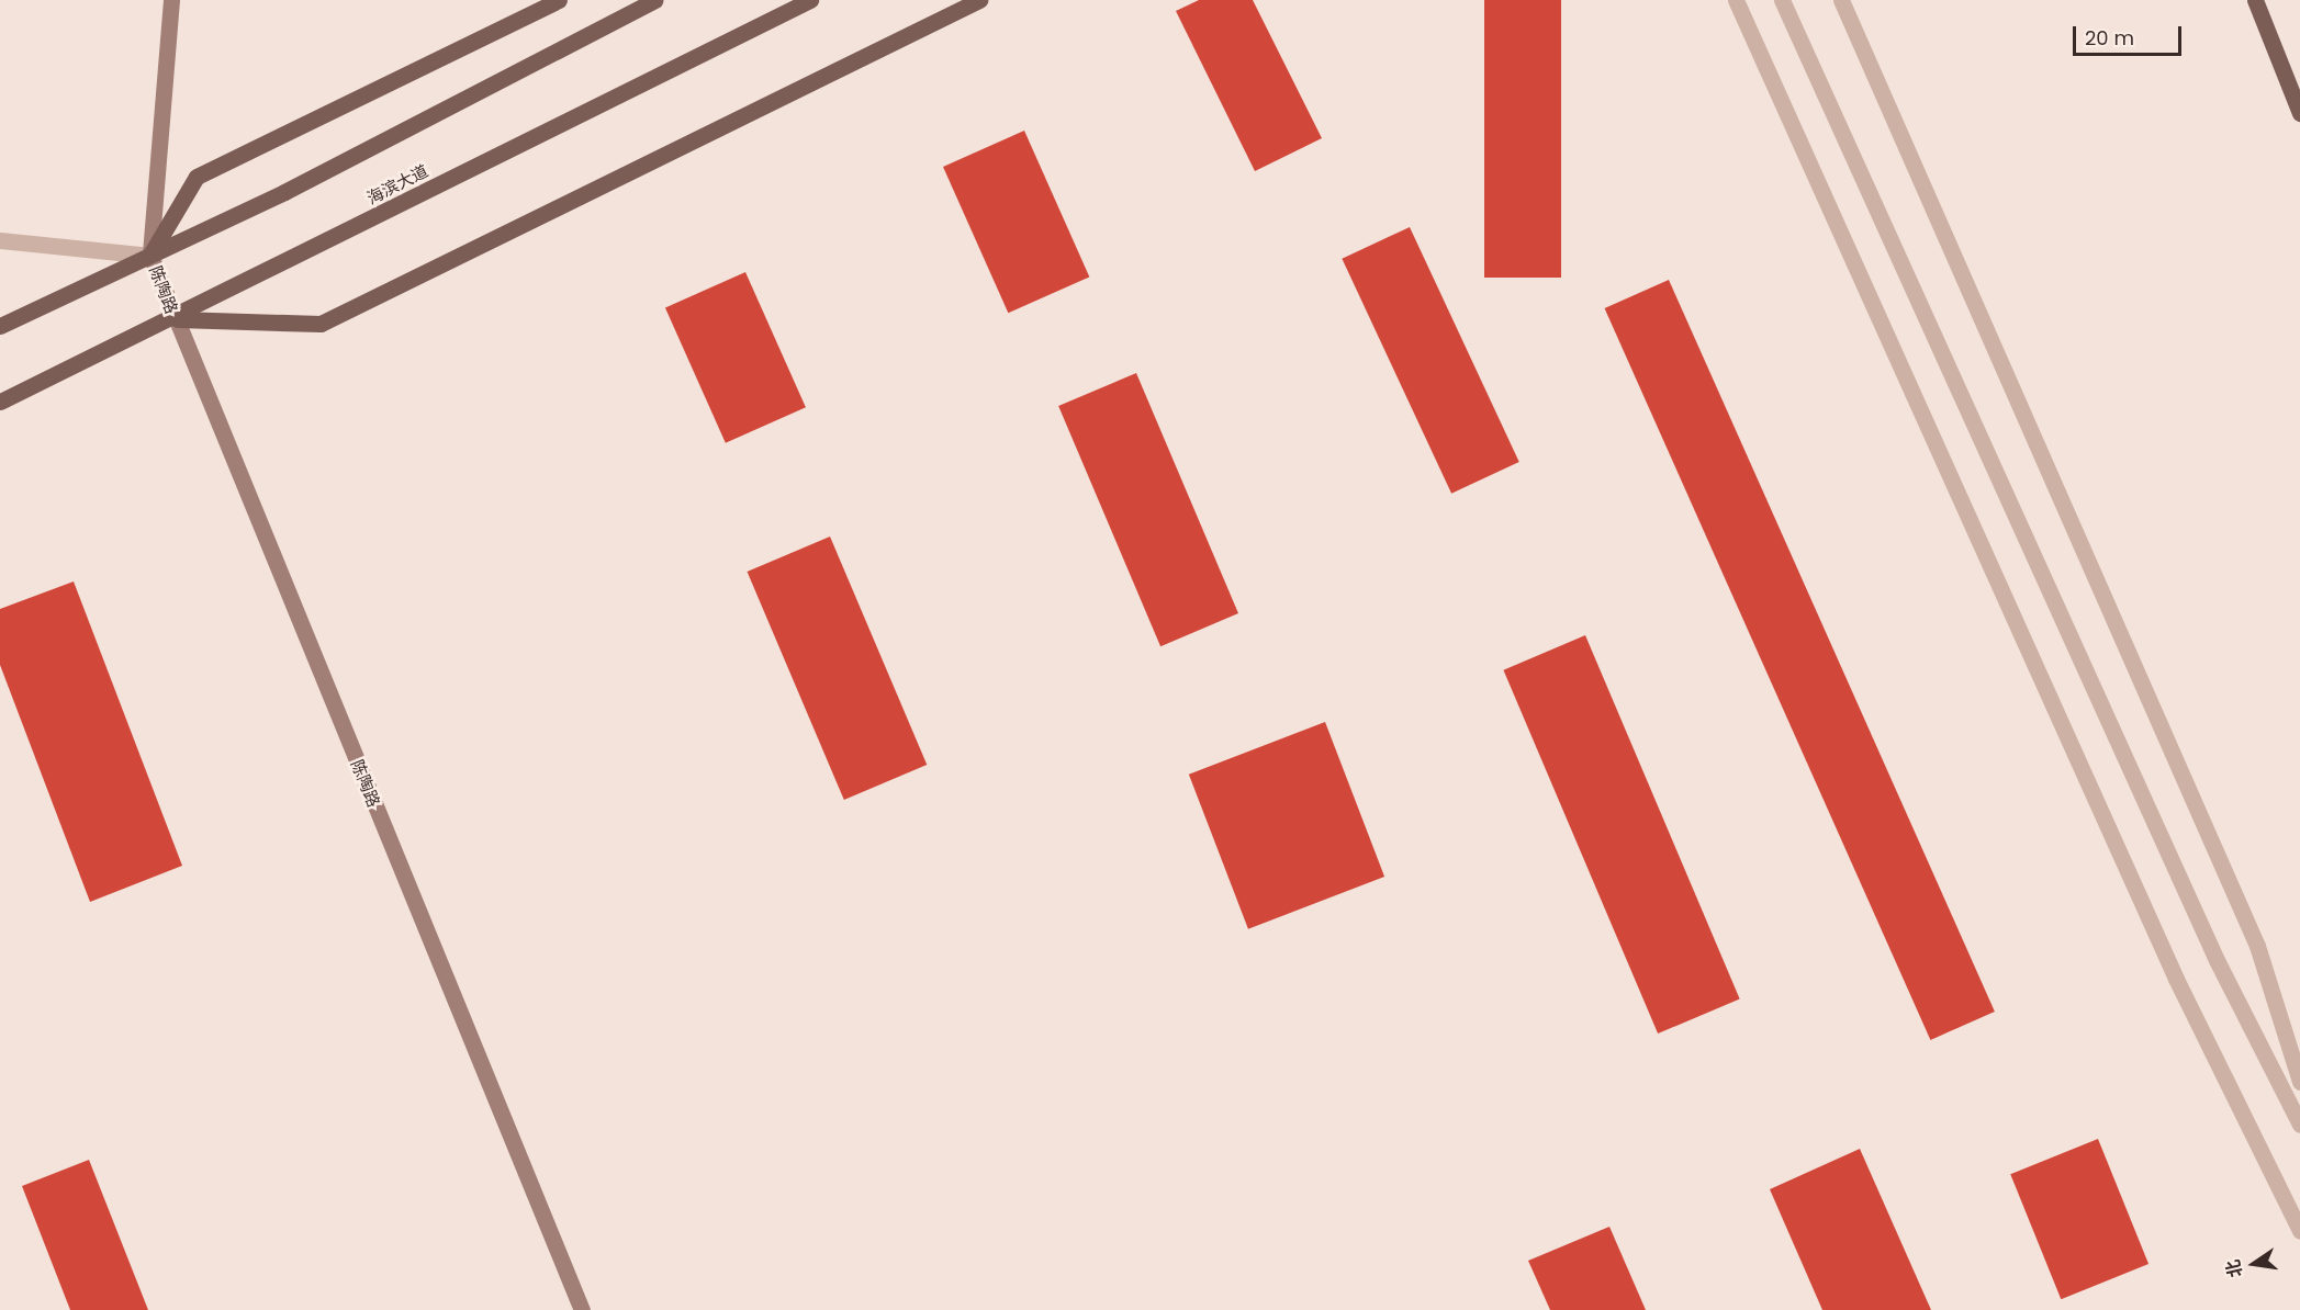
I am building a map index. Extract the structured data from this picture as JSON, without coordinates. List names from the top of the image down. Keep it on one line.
{"streets":{"main road":["海滨大道","陈陶路"]},"crossings":[["海滨大道","陈陶路"]],"scale_bar":"20 m","north":"left"}
